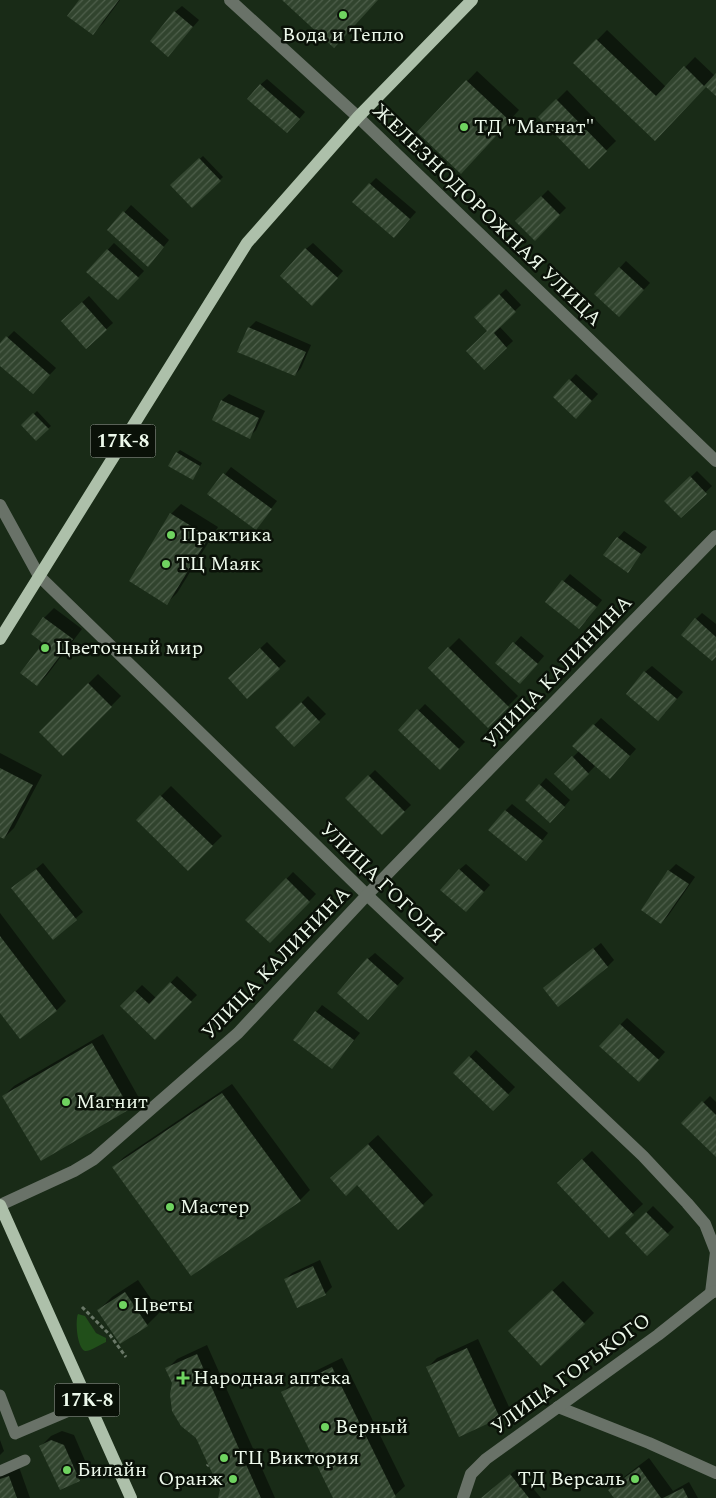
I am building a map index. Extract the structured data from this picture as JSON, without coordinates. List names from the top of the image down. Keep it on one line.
{"streets":{"main road":["17К-8"],"street":["ЖЕЛЕЗНОДОРОЖНАЯ УЛИЦА","УЛИЦА КАЛИНИНА","УЛИЦА ГОГОЛЯ","УЛИЦА ГОРЬКОГО"]},"crossings":[["ЖЕЛЕЗНОДОРОЖНАЯ УЛИЦА","17К-8"],["17К-8","УЛИЦА КАЛИНИНА"],["17К-8","УЛИЦА ГОГОЛЯ"],["УЛИЦА КАЛИНИНА","УЛИЦА ГОГОЛЯ"],["УЛИЦА ГОГОЛЯ","УЛИЦА ГОРЬКОГО"]],"places":{"other":["Вода и Тепло","ТД \"Магнат\"","Практика","ТЦ Маяк","Цветочный мир","Магнит","Мастер","Цветы","Верный","ТЦ Виктория","Билайн","Оранж","ТД Версаль"],"health":["Народная аптека"]}}
